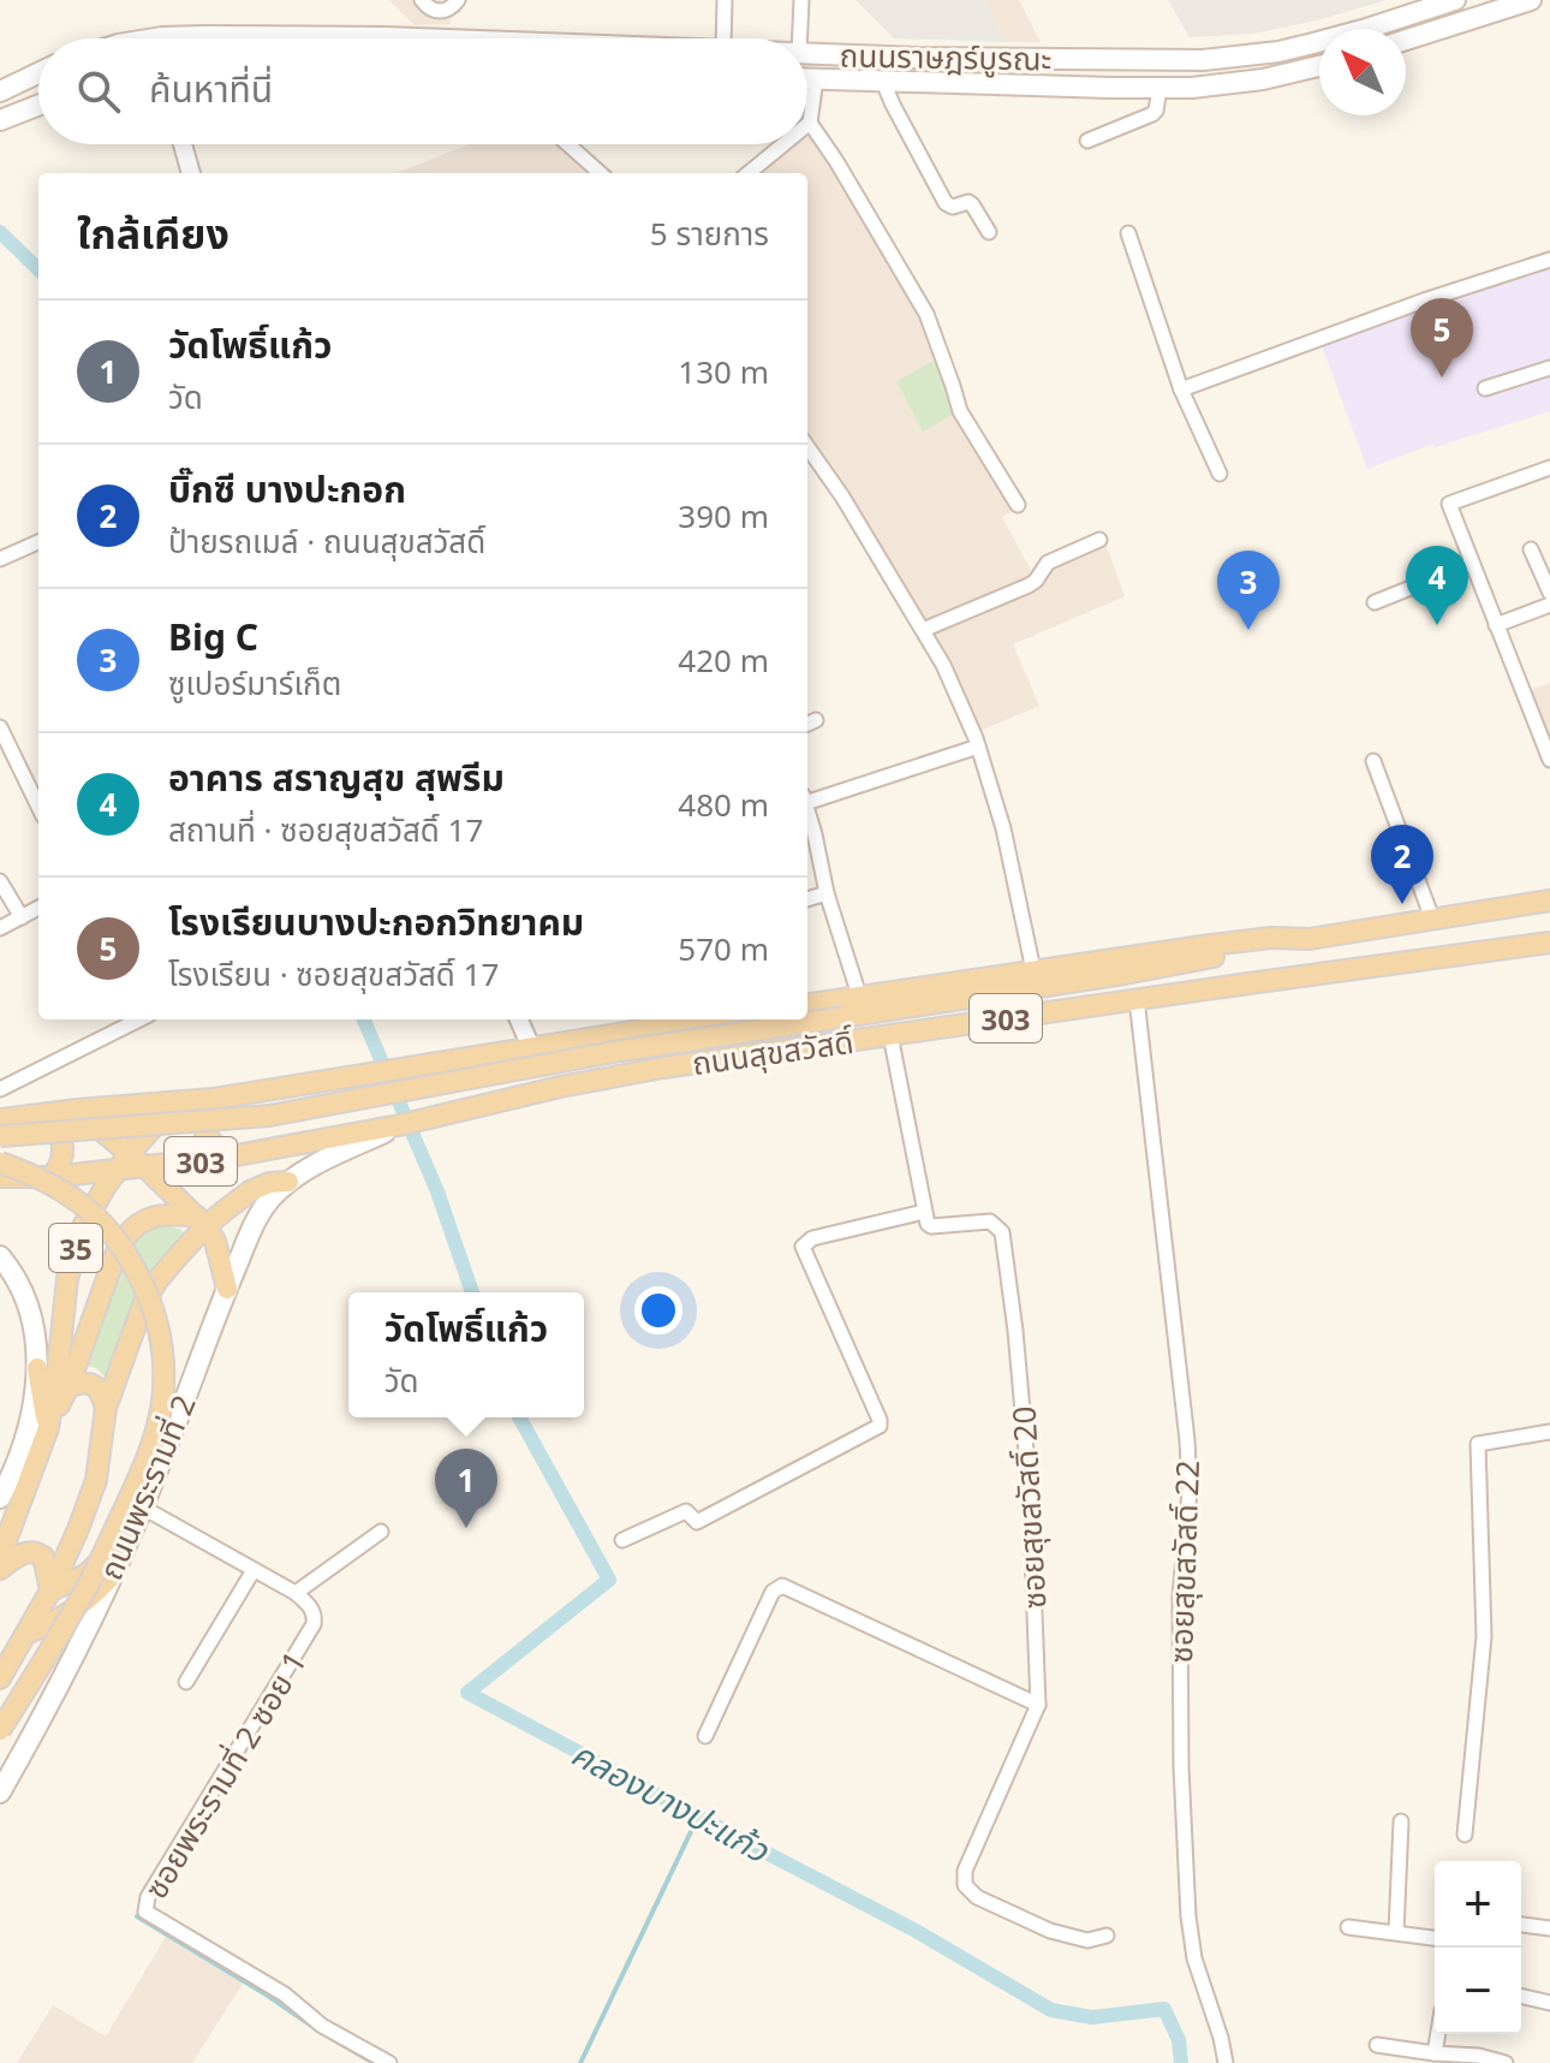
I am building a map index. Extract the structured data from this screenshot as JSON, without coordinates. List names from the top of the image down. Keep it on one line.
{"streets":{"main road":["ถนนราษฎร์บูรณะ","303","ถนนสุขสวัสดิ์","35","ถนนพระรามที่ 2"],"street":["ซอยสุขสวัสดิ์ 20","ซอยสุขสวัสดิ์ 22","ซอยพระรามที่ 2 ซอย 1"]},"crossings":[["303","ถนนสุขสวัสดิ์"],["ถนนสุขสวัสดิ์","35"],["ถนนสุขสวัสดิ์","ถนนพระรามที่ 2"],["ถนนสุขสวัสดิ์","ซอยสุขสวัสดิ์ 22"]],"water":["คลองบางปะแก้ว"],"north":"top left","page":{"search":"ค้นหาที่นี่","heading":["ใกล้เคียง","5 รายการ"],"pins":["5","4","3","2","1"],"list":[{"mark":"1","name":"วัดโพธิ์แก้ว","note":"วัด","value":"130 m"},{"mark":"2","name":"บิ๊กซี บางปะกอก","note":"ป้ายรถเมล์ · ถนนสุขสวัสดิ์","value":"390 m"},{"mark":"3","name":"Big C","note":"ซูเปอร์มาร์เก็ต","value":"420 m"},{"mark":"4","name":"อาคาร สราญสุข สุพรีม","note":"สถานที่ · ซอยสุขสวัสดิ์ 17","value":"480 m"},{"mark":"5","name":"โรงเรียนบางปะกอกวิทยาคม","note":"โรงเรียน · ซอยสุขสวัสดิ์ 17","value":"570 m"}],"popup":["วัดโพธิ์แก้ว","วัด"],"map_buttons":["+","−"]}}
